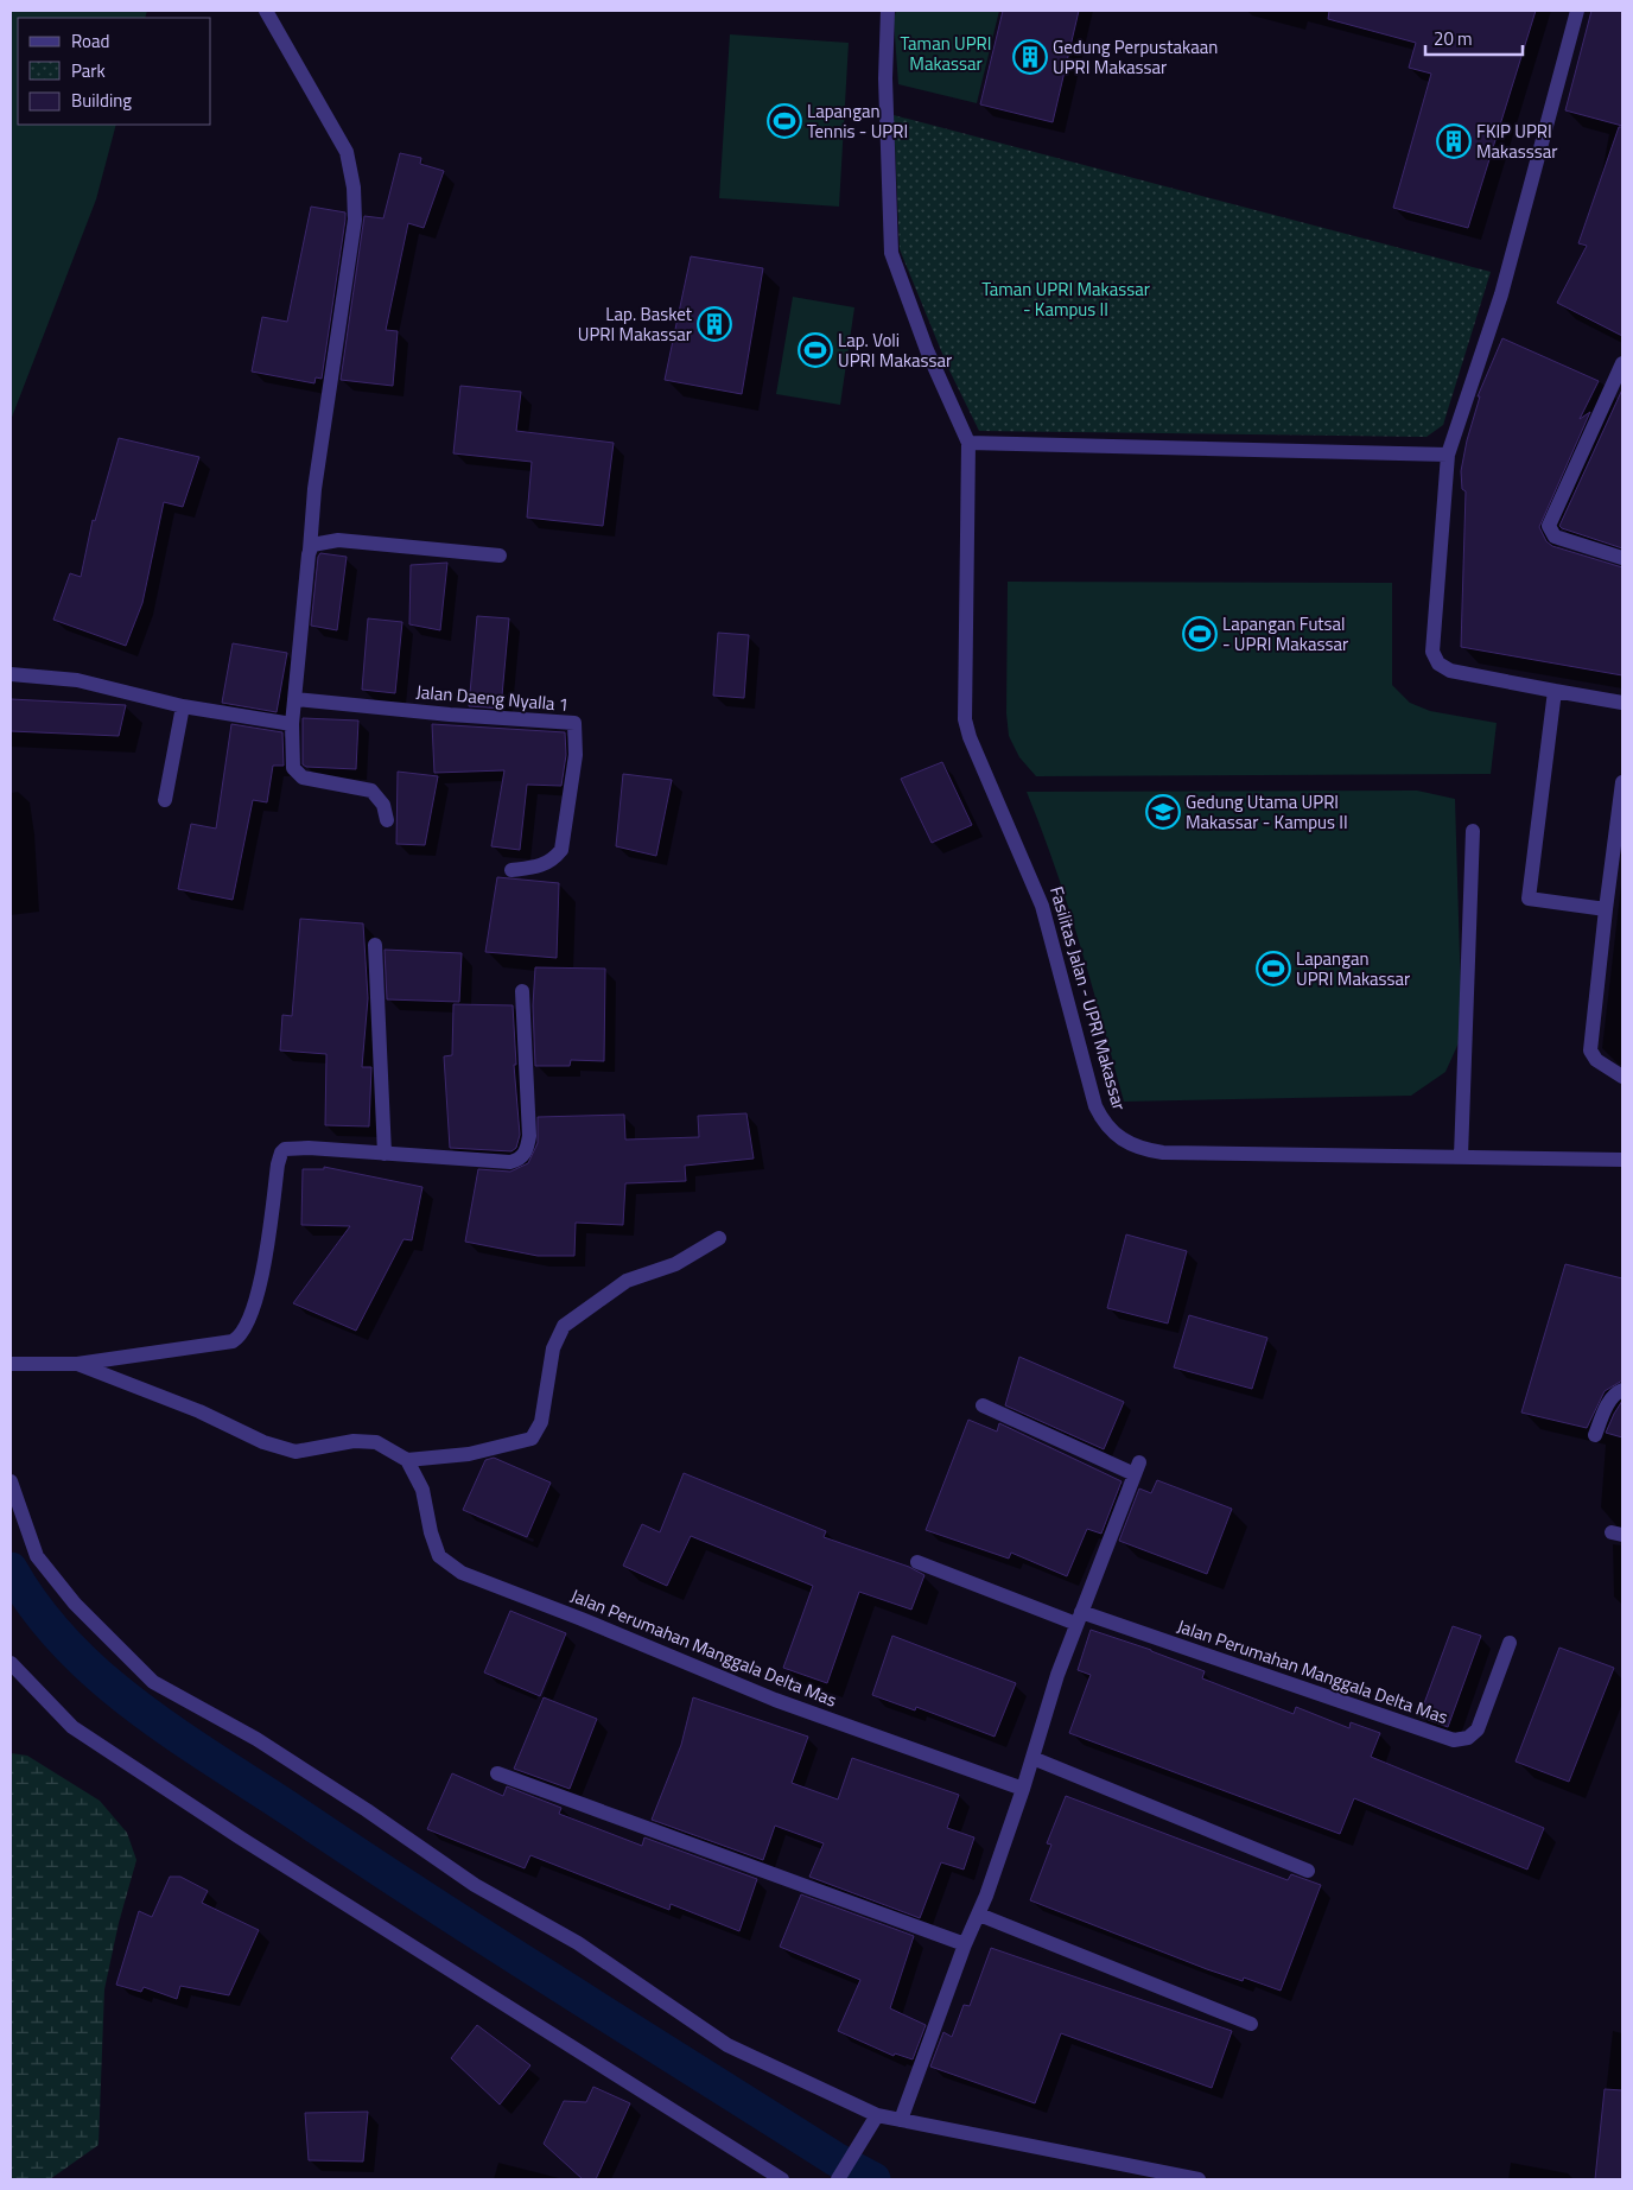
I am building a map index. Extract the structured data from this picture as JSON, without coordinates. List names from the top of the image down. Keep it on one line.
{"streets":{"street":["Jalan Daeng Nyalla 1","Fasilitas Jalan - UPRI Makassar","Jalan Perumahan Manggala Delta Mas"]},"parks":["Taman UPRI Makassar","Taman UPRI Makassar - Kampus II"],"places":{"building":["Gedung Perpustakaan UPRI Makassar","FKIP UPRI Makasssar","Lap. Basket UPRI Makassar"],"sports":["Lapangan Tennis - UPRI","Lap. Voli UPRI Makassar","Lapangan Futsal - UPRI Makassar","Lapangan UPRI Makassar"],"school or university":["Gedung Utama UPRI Makassar - Kampus II"]},"legend":["Road","Park","Building"],"scale_bar":"20 m"}
